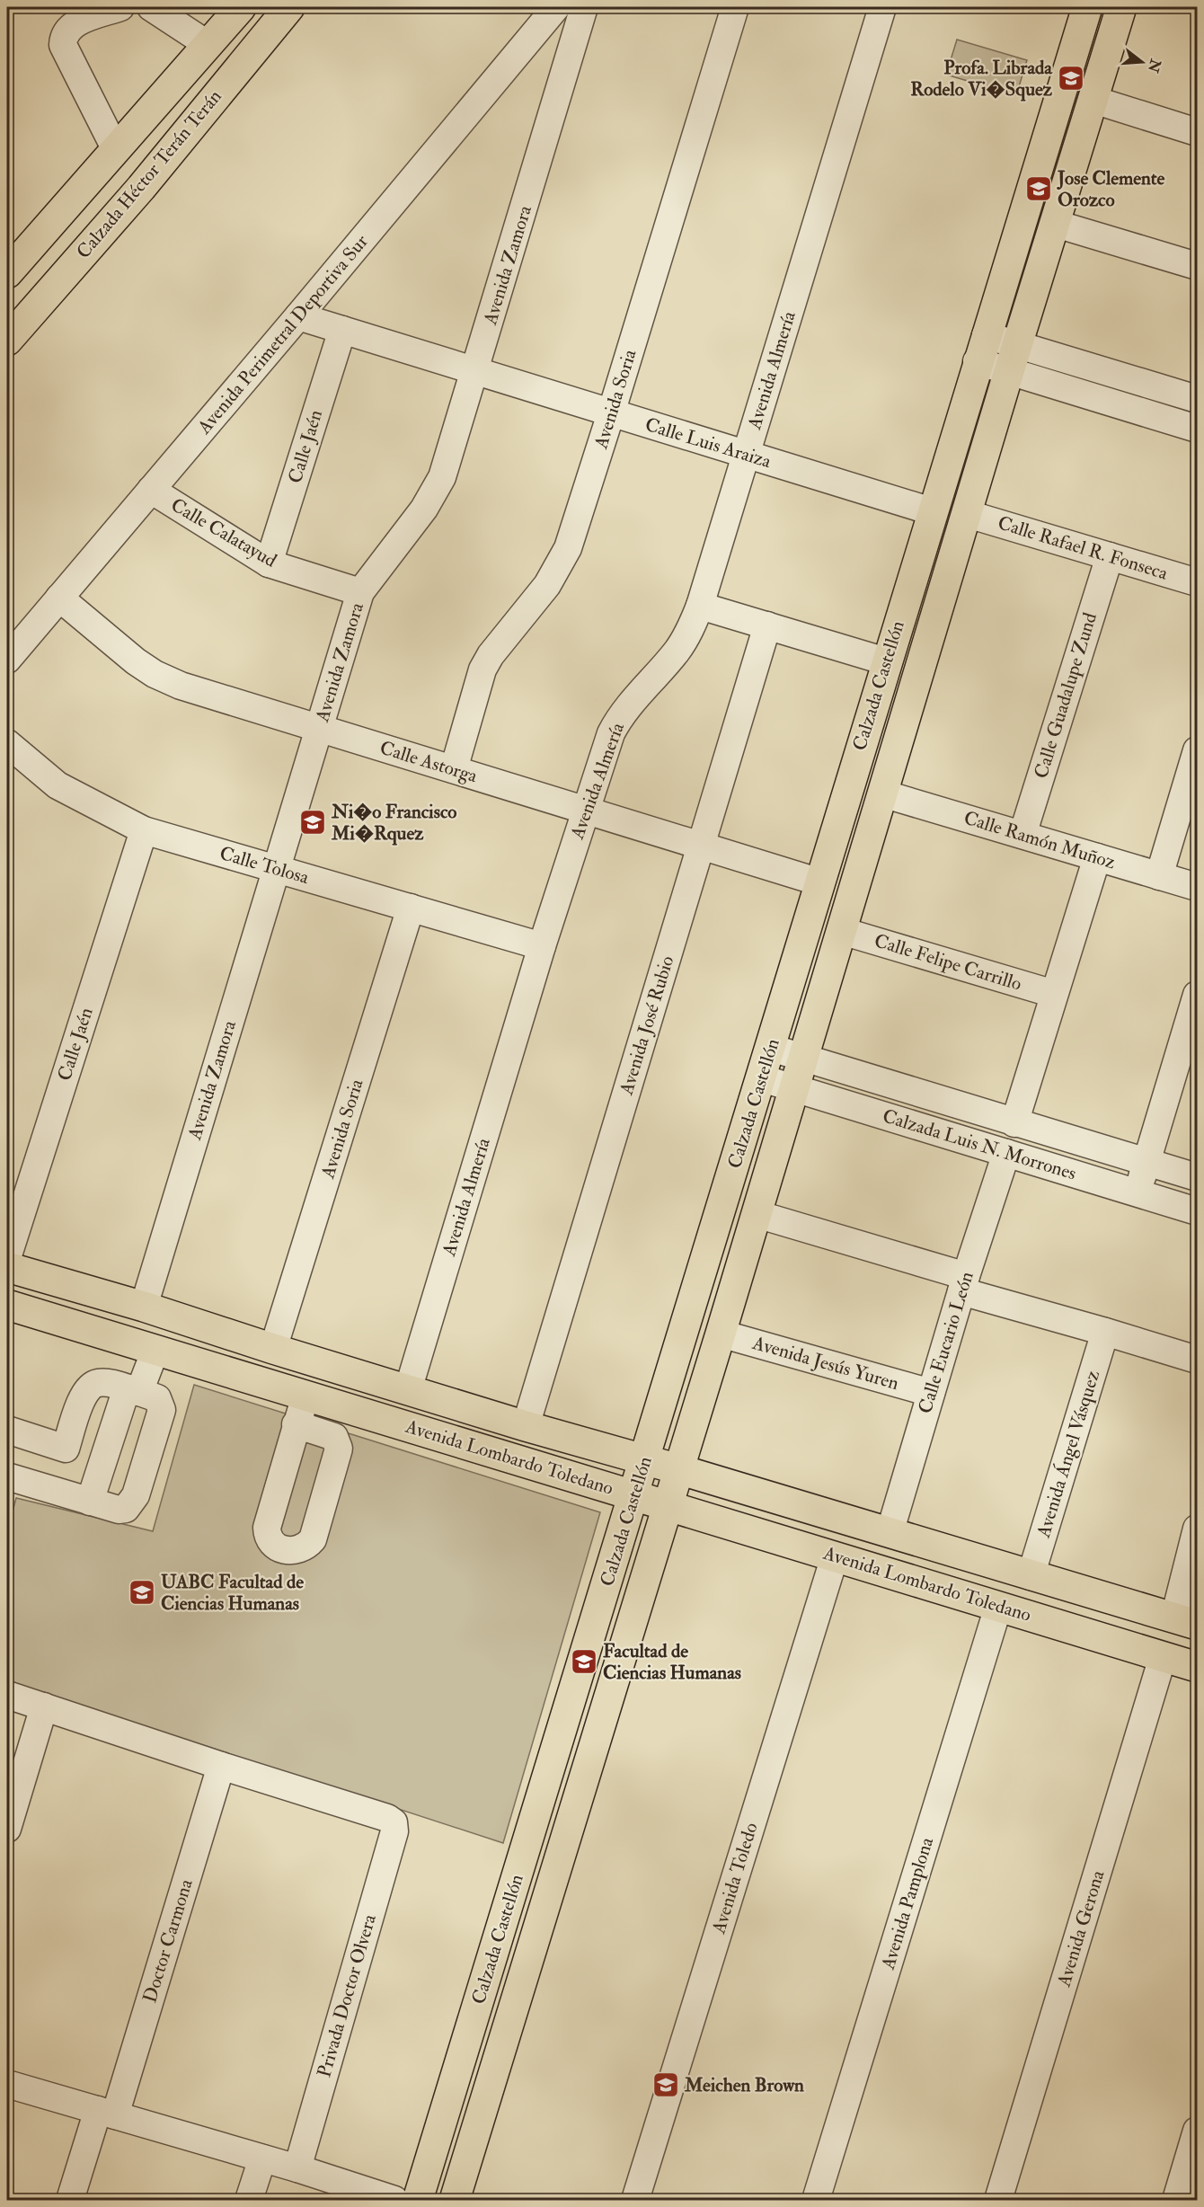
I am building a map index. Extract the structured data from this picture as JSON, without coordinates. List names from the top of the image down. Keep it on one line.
{"streets":{"main road":["Calzada Héctor Terán Terán","Calzada Castellón","Avenida Lombardo Toledano"],"street":["Avenida Zamora","Avenida Perimetral Deportiva Sur","Avenida Almería","Avenida Soria","Calle Luis Araiza","Calle Jaén","Calle Calatayud","Calle Rafael R. Fonseca","Calle Guadalupe Zund","Calle Astorga","Calle Ramón Muñoz","Calle Tolosa","Calle Felipe Carrillo","Avenida José Rubio","Calzada Luis N. Morrones","Calle Eucario León","Avenida Jesús Yuren","Avenida Ángel Vásquez","Avenida Toledo","Avenida Pamplona","Avenida Gerona","Doctor Carmona","Privada Doctor Olvera"]},"crossings":[["Avenida Zamora","Calle Luis Araiza"],["Avenida Zamora","Calle Calatayud"],["Avenida Zamora","Calle Astorga"],["Avenida Zamora","Calle Tolosa"],["Avenida Zamora","Avenida Lombardo Toledano"],["Avenida Perimetral Deportiva Sur","Calle Luis Araiza"],["Avenida Perimetral Deportiva Sur","Calle Calatayud"],["Avenida Perimetral Deportiva Sur","Calle Astorga"],["Avenida Almería","Calle Luis Araiza"],["Avenida Almería","Calle Astorga"],["Avenida Almería","Calle Tolosa"],["Avenida Almería","Avenida Lombardo Toledano"],["Avenida Soria","Calle Luis Araiza"],["Avenida Soria","Calle Astorga"],["Avenida Soria","Calle Tolosa"],["Avenida Soria","Avenida Lombardo Toledano"],["Calle Luis Araiza","Calle Jaén"],["Calle Luis Araiza","Calzada Castellón"],["Calle Jaén","Calle Calatayud"],["Calle Jaén","Calle Tolosa"],["Calle Rafael R. Fonseca","Calzada Castellón"],["Calle Rafael R. Fonseca","Calle Guadalupe Zund"],["Calzada Castellón","Calle Astorga"],["Calzada Castellón","Calle Ramón Muñoz"],["Calzada Castellón","Calle Felipe Carrillo"],["Calzada Castellón","Calzada Luis N. Morrones"],["Calzada Castellón","Avenida Jesús Yuren"],["Calzada Castellón","Avenida Lombardo Toledano"],["Calle Guadalupe Zund","Calle Ramón Muñoz"],["Calle Astorga","Avenida José Rubio"],["Avenida José Rubio","Avenida Lombardo Toledano"],["Calzada Luis N. Morrones","Calle Eucario León"],["Calle Eucario León","Avenida Jesús Yuren"],["Calle Eucario León","Avenida Lombardo Toledano"],["Avenida Ángel Vásquez","Avenida Lombardo Toledano"],["Avenida Lombardo Toledano","Avenida Toledo"],["Avenida Lombardo Toledano","Avenida Pamplona"],["Avenida Lombardo Toledano","Avenida Gerona"],["Doctor Carmona","Privada Doctor Olvera"]],"places":{"school or university":["Profa. Librada Rodelo Vi�Squez","Jose Clemente Orozco","Ni�o Francisco Mi�Rquez","UABC Facultad de Ciencias Humanas","Facultad de Ciencias Humanas","Meichen Brown"]},"north":"right"}
